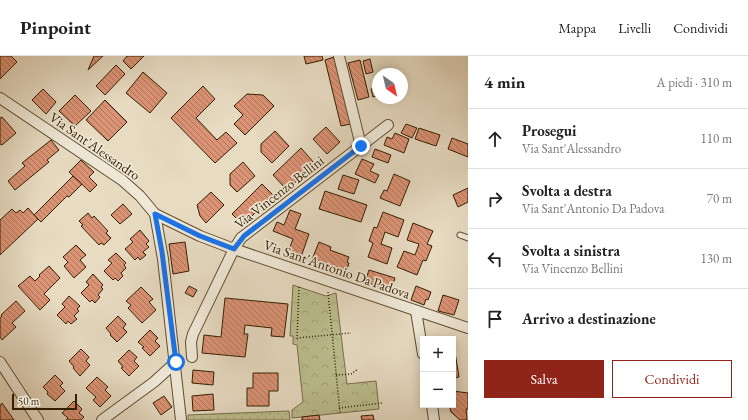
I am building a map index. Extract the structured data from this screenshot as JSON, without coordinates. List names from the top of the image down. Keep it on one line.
{"streets":{"street":["Via Sant'Alessandro","Via Vincenzo Bellini","Via Sant'Antonio Da Padova"]},"crossings":[["Via Sant'Alessandro","Via Sant'Antonio Da Padova"],["Via Vincenzo Bellini","Via Sant'Antonio Da Padova"]],"scale_bar":"50 m","north":"bottom right","page":{"header":"Pinpoint","nav":["Mappa","Livelli","Condividi"],"heading":["4 min","A piedi · 310 m"],"list":[["Prosegui","Via Sant'Alessandro","110 m"],["Svolta a destra","Via Sant'Antonio Da Padova","70 m"],["Svolta a sinistra","Via Vincenzo Bellini","130 m"],"Arrivo a destinazione"],"map_buttons":["+","−"],"buttons":["Salva","Condividi"],"scale":"50 m"}}
